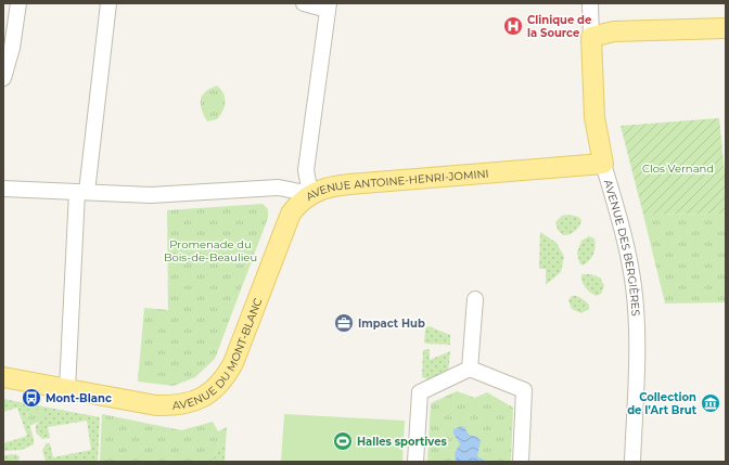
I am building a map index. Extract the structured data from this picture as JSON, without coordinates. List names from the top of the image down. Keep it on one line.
{"streets":{"main road":["AVENUE ANTOINE-HENRI-JOMINI","AVENUE DES BERGIÈRES","AVENUE DU MONT-BLANC"]},"crossings":[["AVENUE ANTOINE-HENRI-JOMINI","AVENUE DES BERGIÈRES"],["AVENUE ANTOINE-HENRI-JOMINI","AVENUE DU MONT-BLANC"]],"parks":["Clos Vernand","Promenade du Bois-de-Beaulieu"],"places":{"hospital":["Clinique de la Source"],"office":["Impact Hub"],"bus stop":["Mont-Blanc"],"museum":["Collection de l’Art Brut"],"sports":["Halles sportives"]}}
